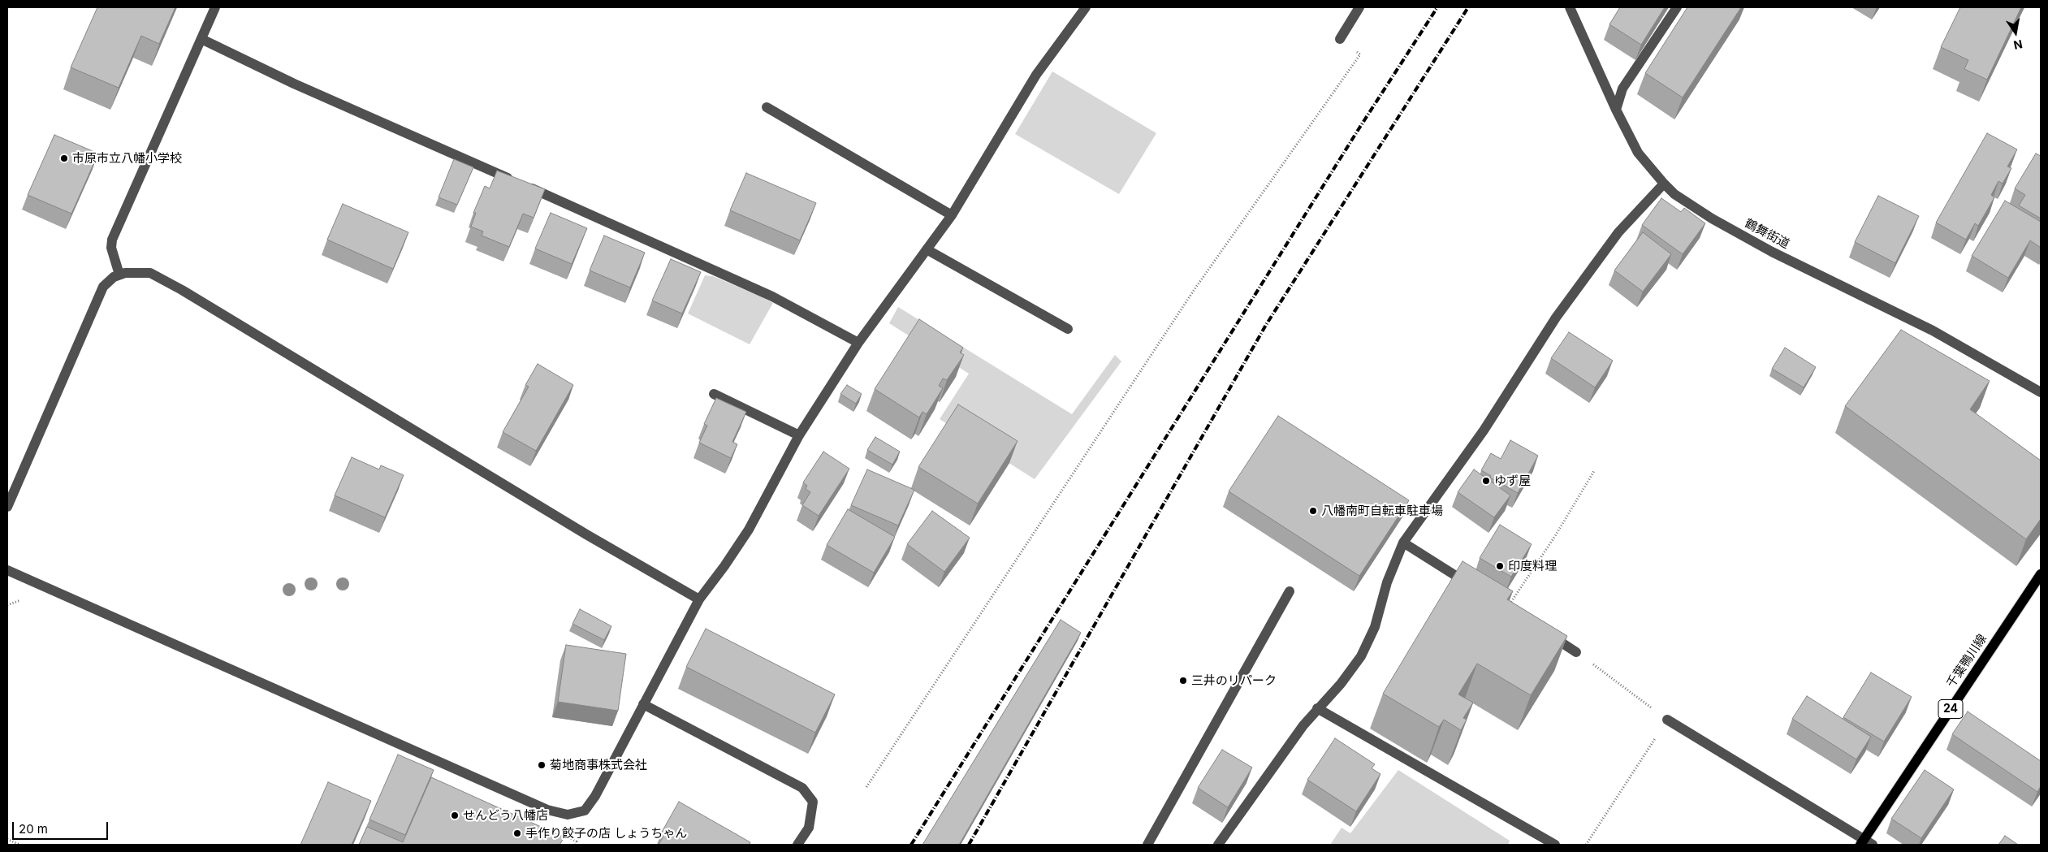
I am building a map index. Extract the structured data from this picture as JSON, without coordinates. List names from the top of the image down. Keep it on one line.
{"streets":{"main road":["千葉鴨川線","24"],"street":["鶴舞街道"]},"places":["市原市立八幡小学校","ゆず屋","八幡南町自転車駐車場","印度料理","三井のリパーク","菊地商事株式会社","せんどう八幡店","手作り餃子の店 しょうちゃん"],"scale_bar":"20 m","north":"bottom"}
